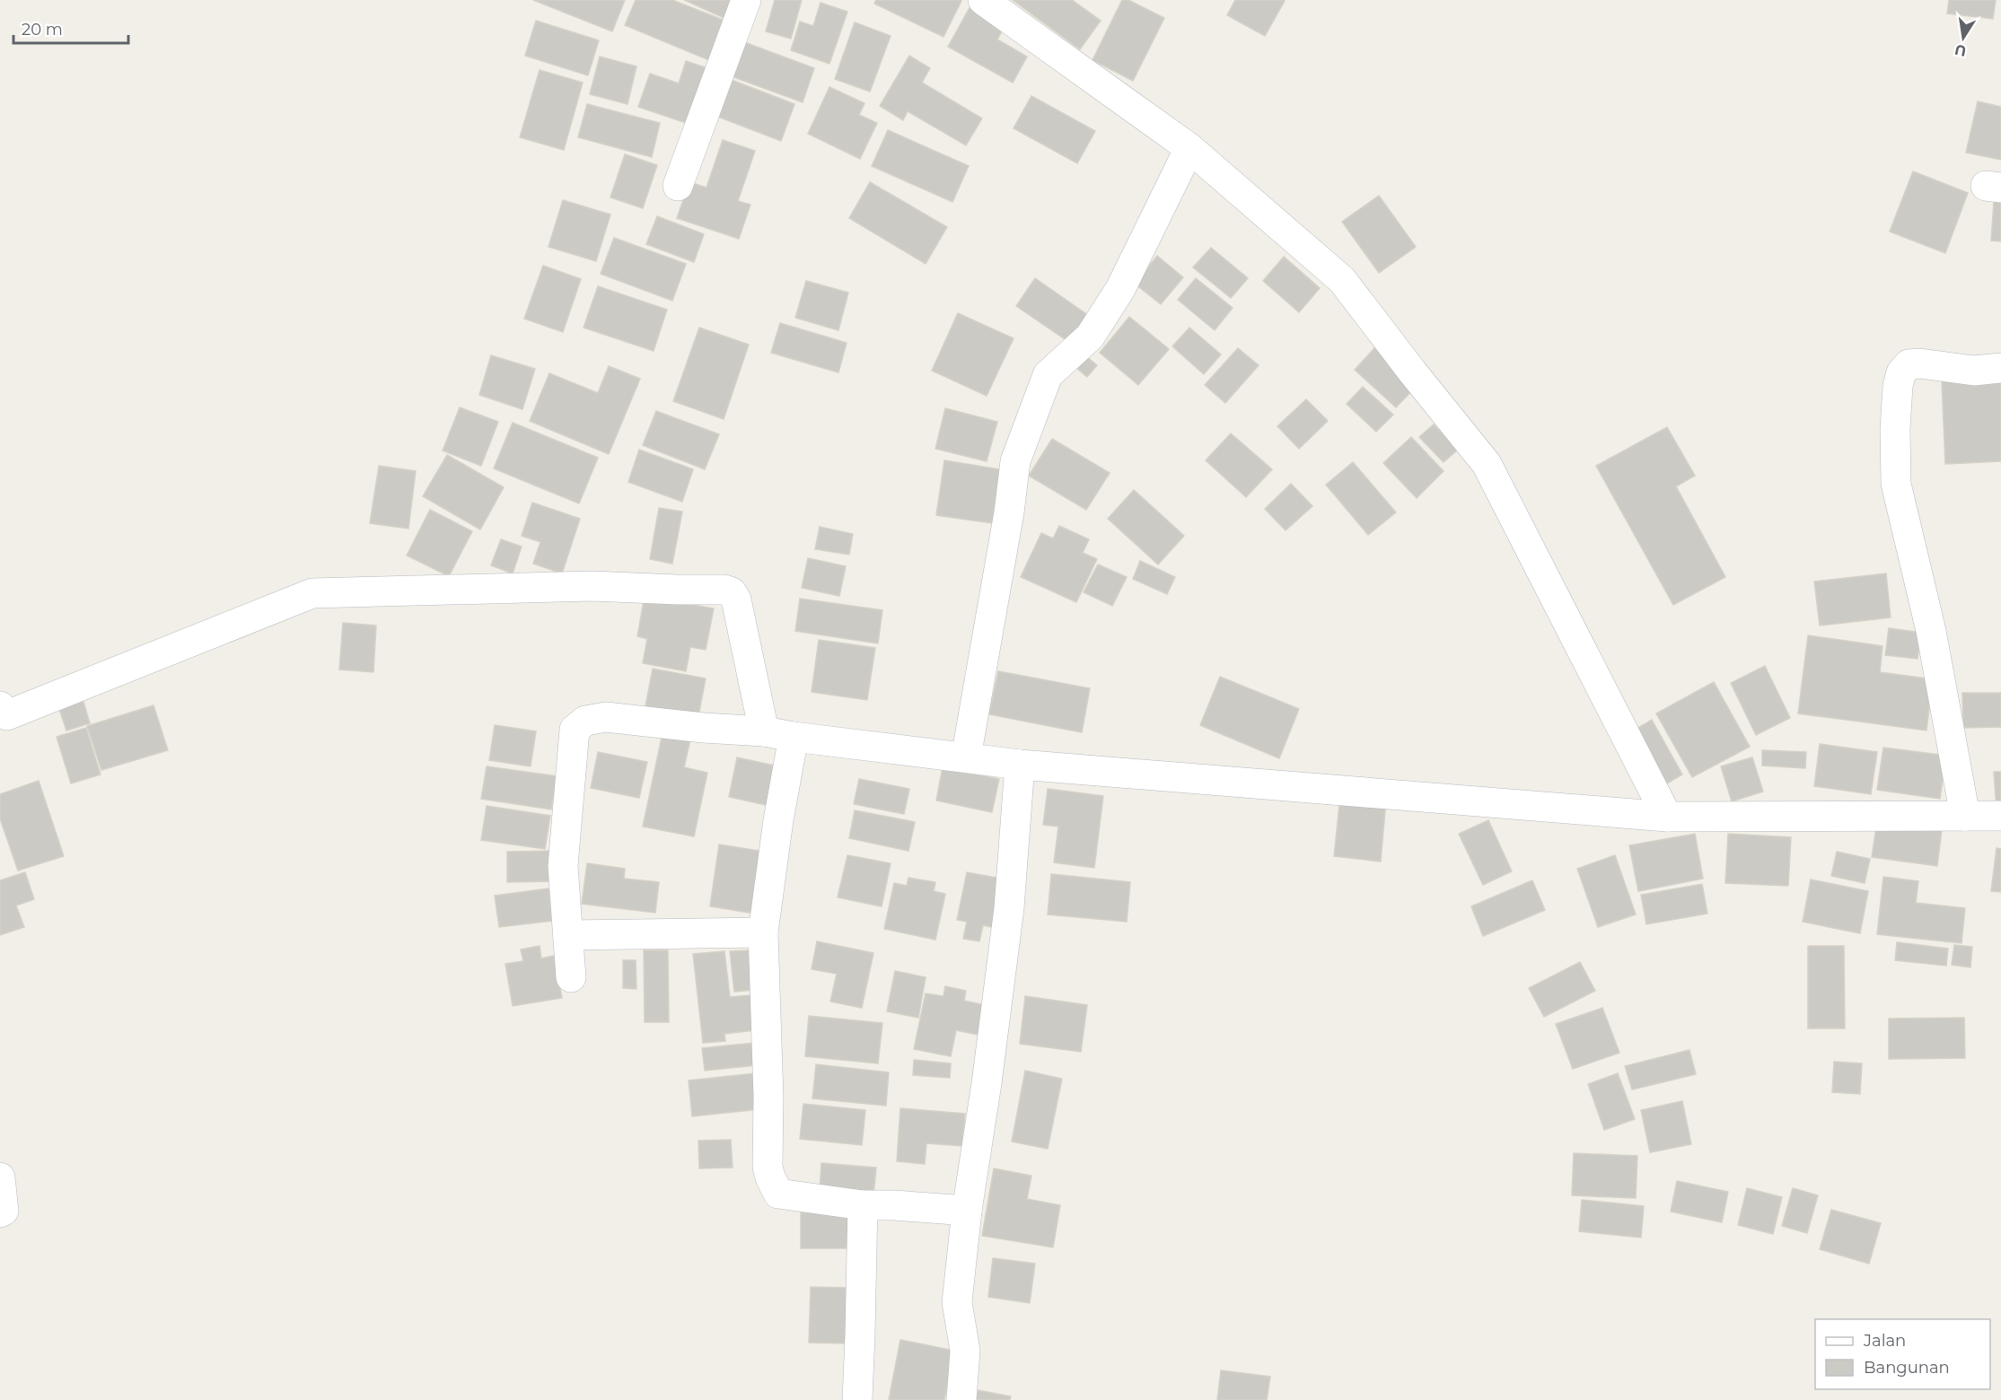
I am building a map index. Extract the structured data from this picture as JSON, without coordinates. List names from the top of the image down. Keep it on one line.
{"legend":["Jalan","Bangunan"],"scale_bar":"20 m","north":"bottom"}
